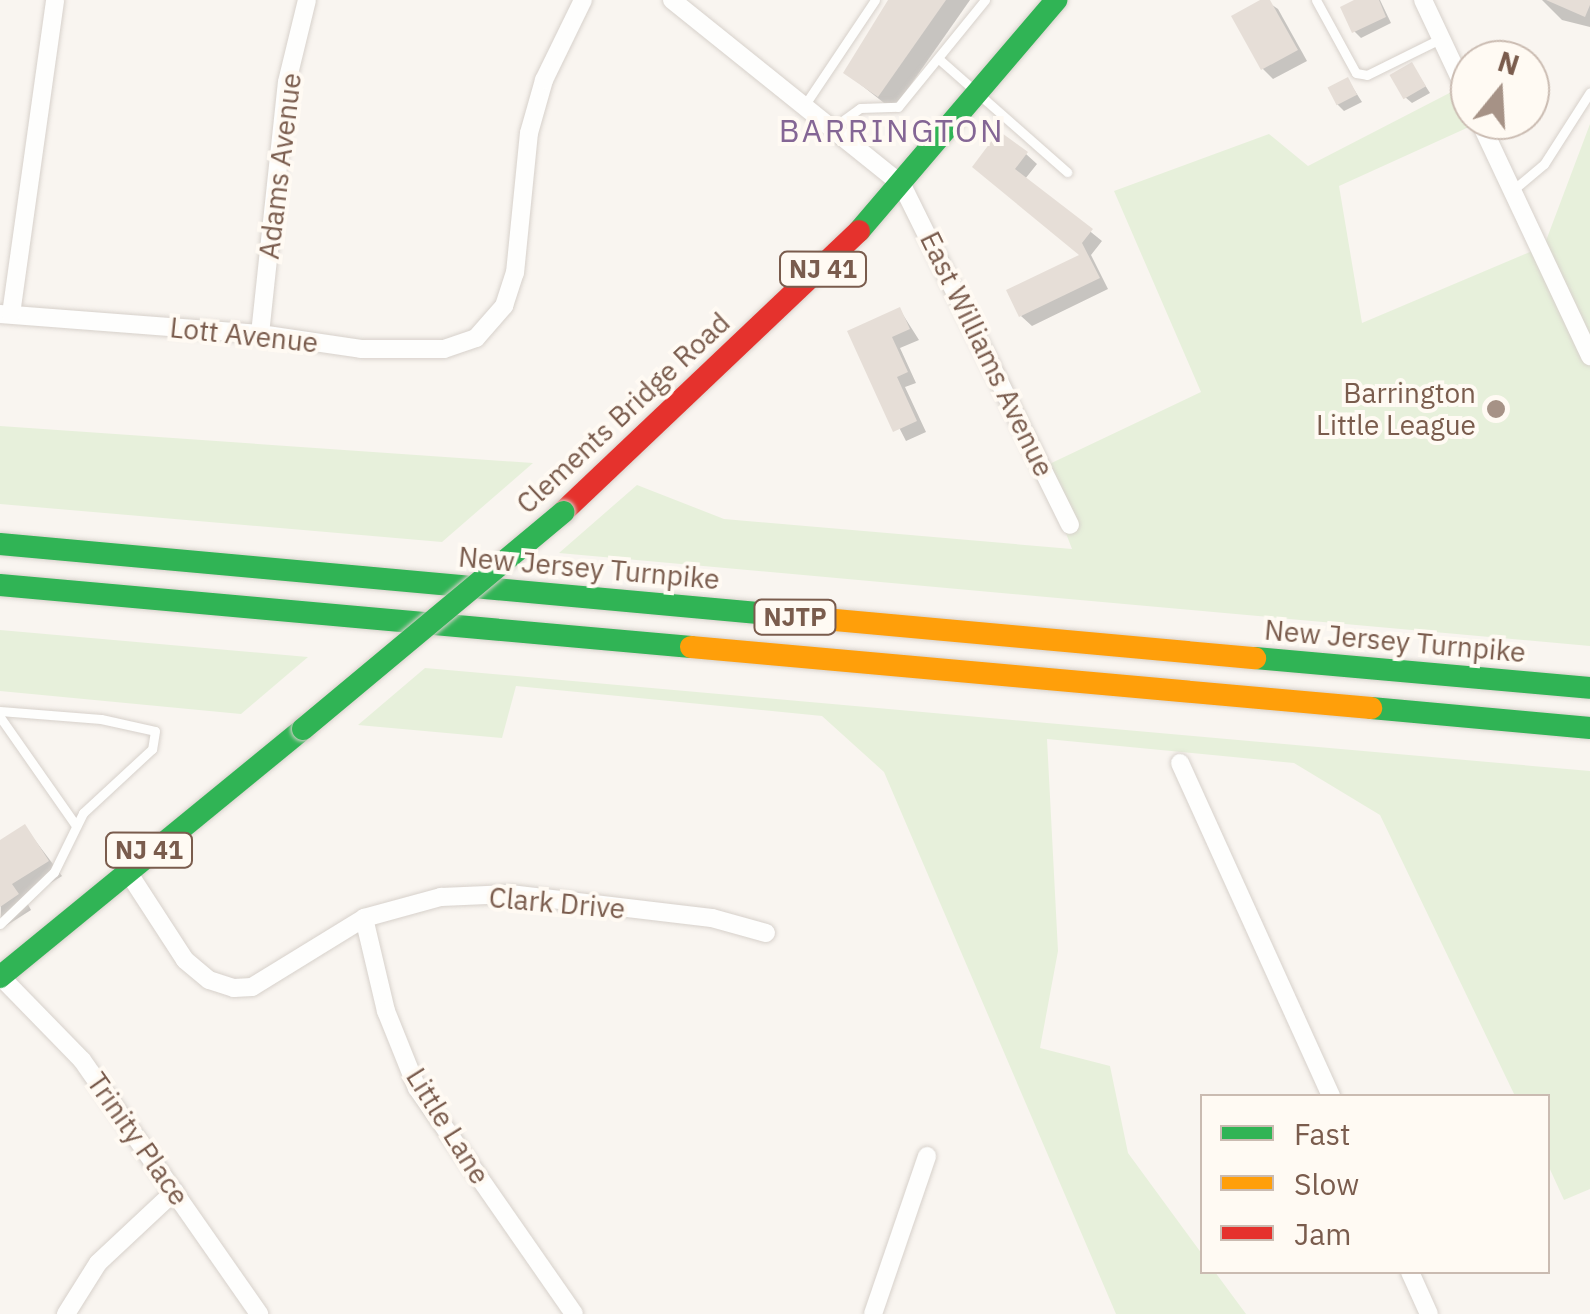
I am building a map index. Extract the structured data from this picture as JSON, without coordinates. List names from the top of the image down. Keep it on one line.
{"streets":{"main road":["NJ 41","Clements Bridge Road","New Jersey Turnpike","NJTP"],"street":["Adams Avenue","Lott Avenue","East Williams Avenue","Clark Drive","Little Lane","Trinity Place"]},"crossings":[["Adams Avenue","Lott Avenue"],["East Williams Avenue","Clements Bridge Road"],["Clements Bridge Road","Clark Drive"],["Clements Bridge Road","Trinity Place"],["Clark Drive","Little Lane"]],"districts":["BARRINGTON"],"places":["Barrington Little League"],"legend":["Fast","Slow","Jam"],"north":"top"}
